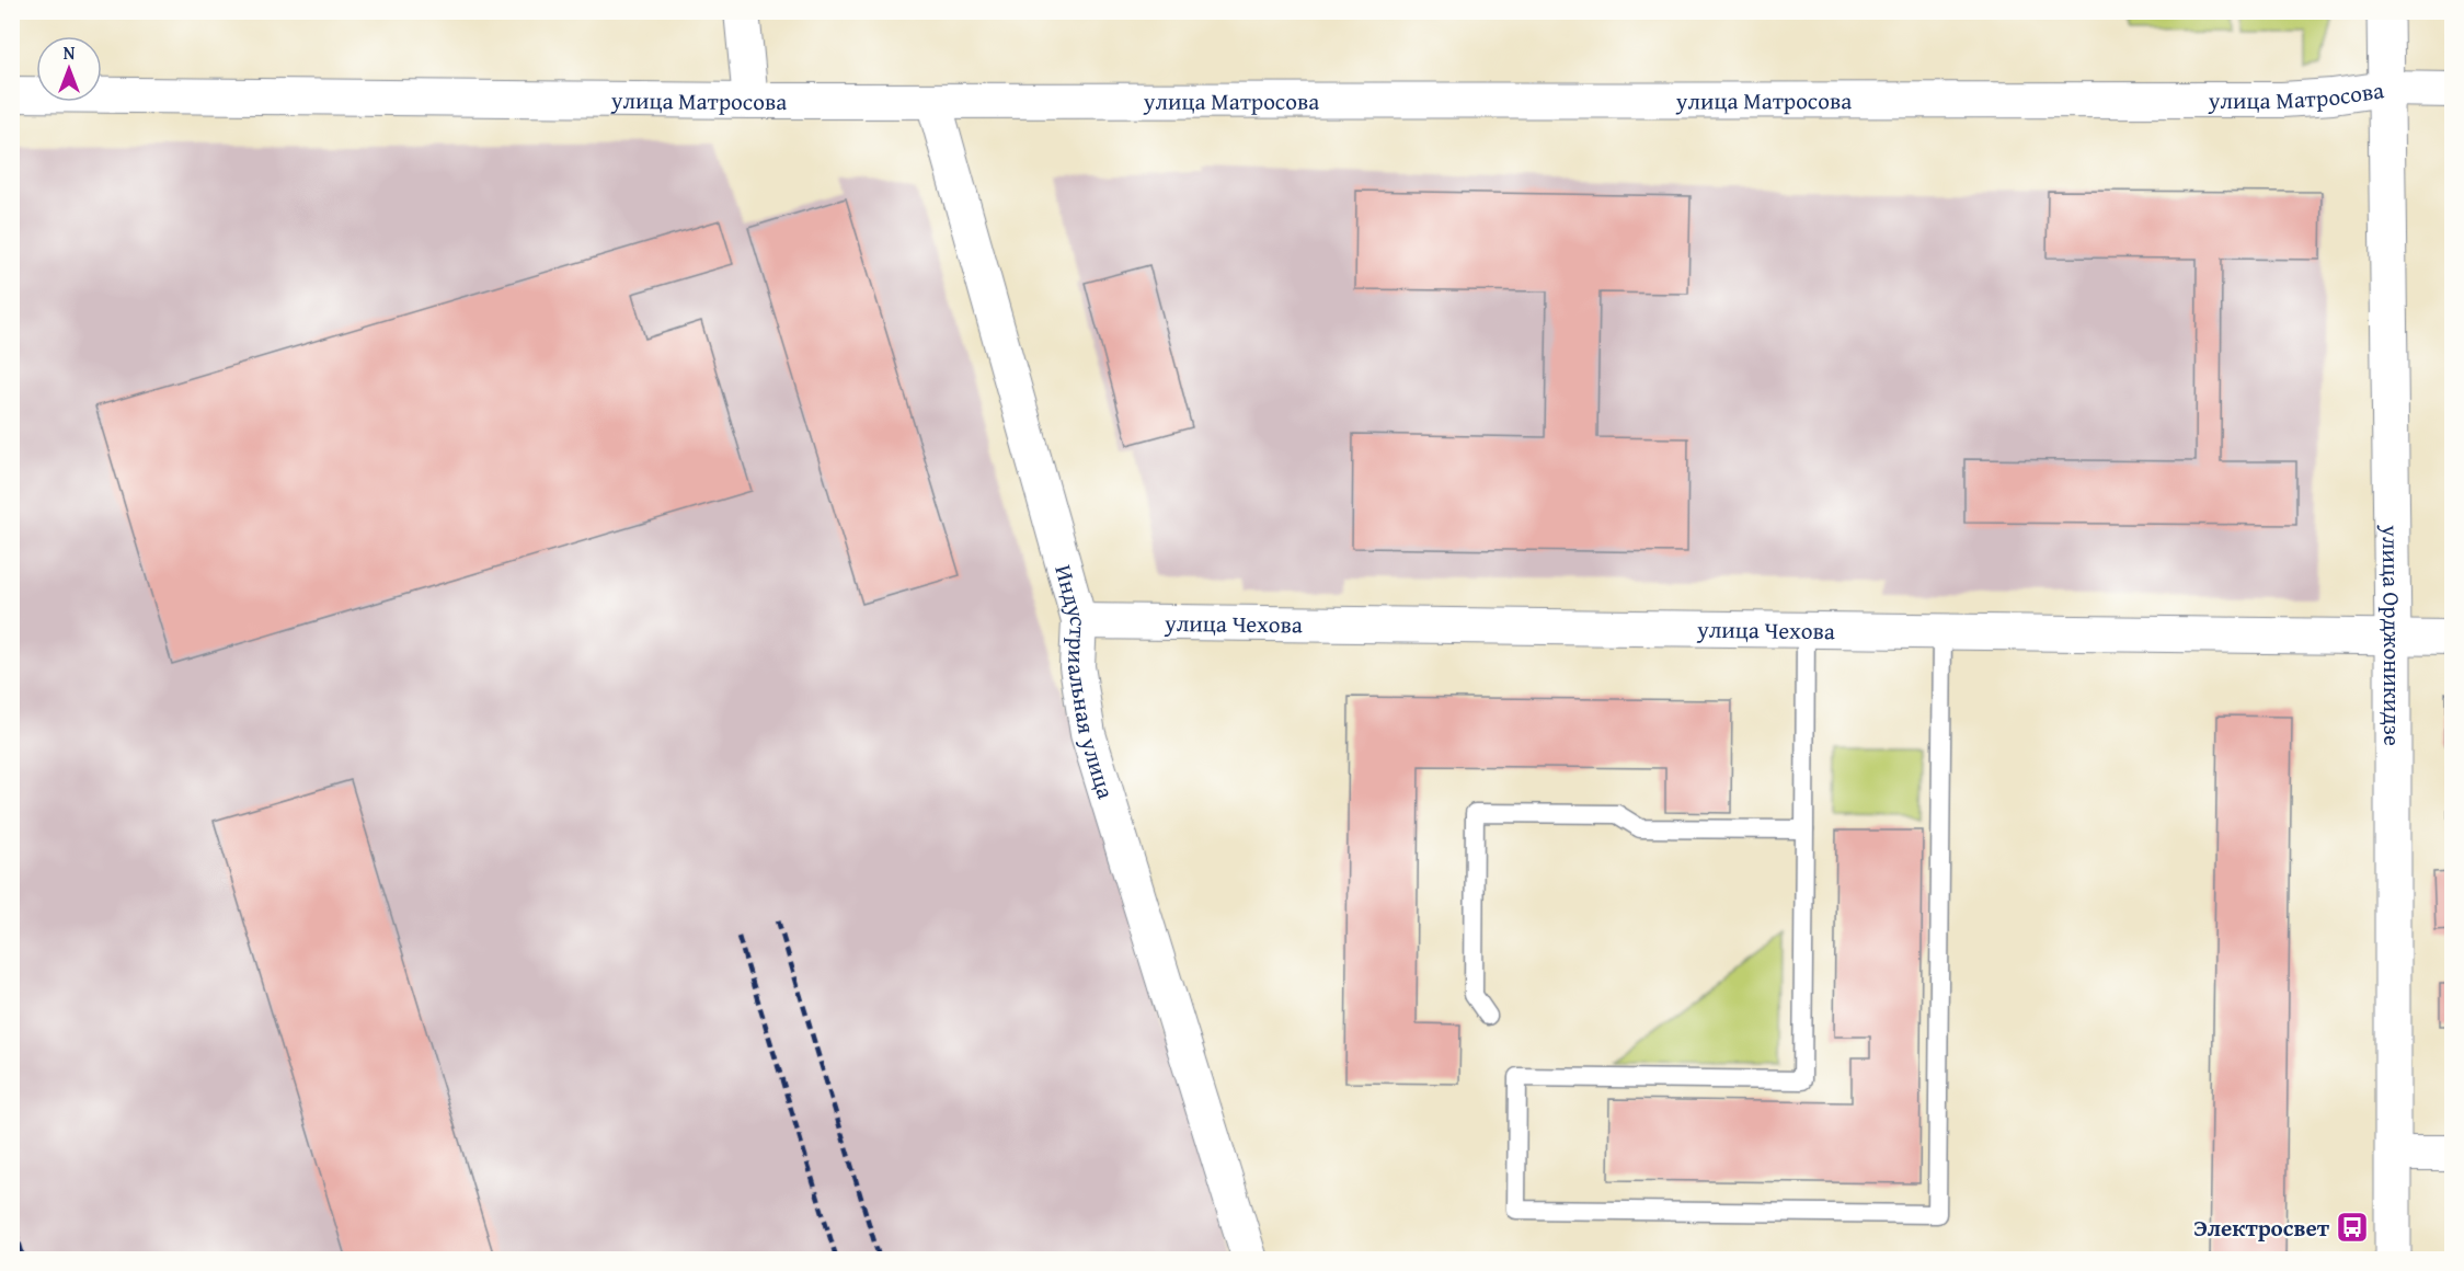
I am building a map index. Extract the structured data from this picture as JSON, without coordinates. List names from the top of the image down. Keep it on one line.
{"streets":{"street":["улица Матросова","улица Чехова","улица Орджоникидзе","Индустриальная улица"]},"crossings":[["улица Матросова","улица Орджоникидзе"],["улица Матросова","Индустриальная улица"],["улица Чехова","улица Орджоникидзе"],["улица Чехова","Индустриальная улица"]],"places":{"bus stop":["Электросвет"]},"north":"top"}
